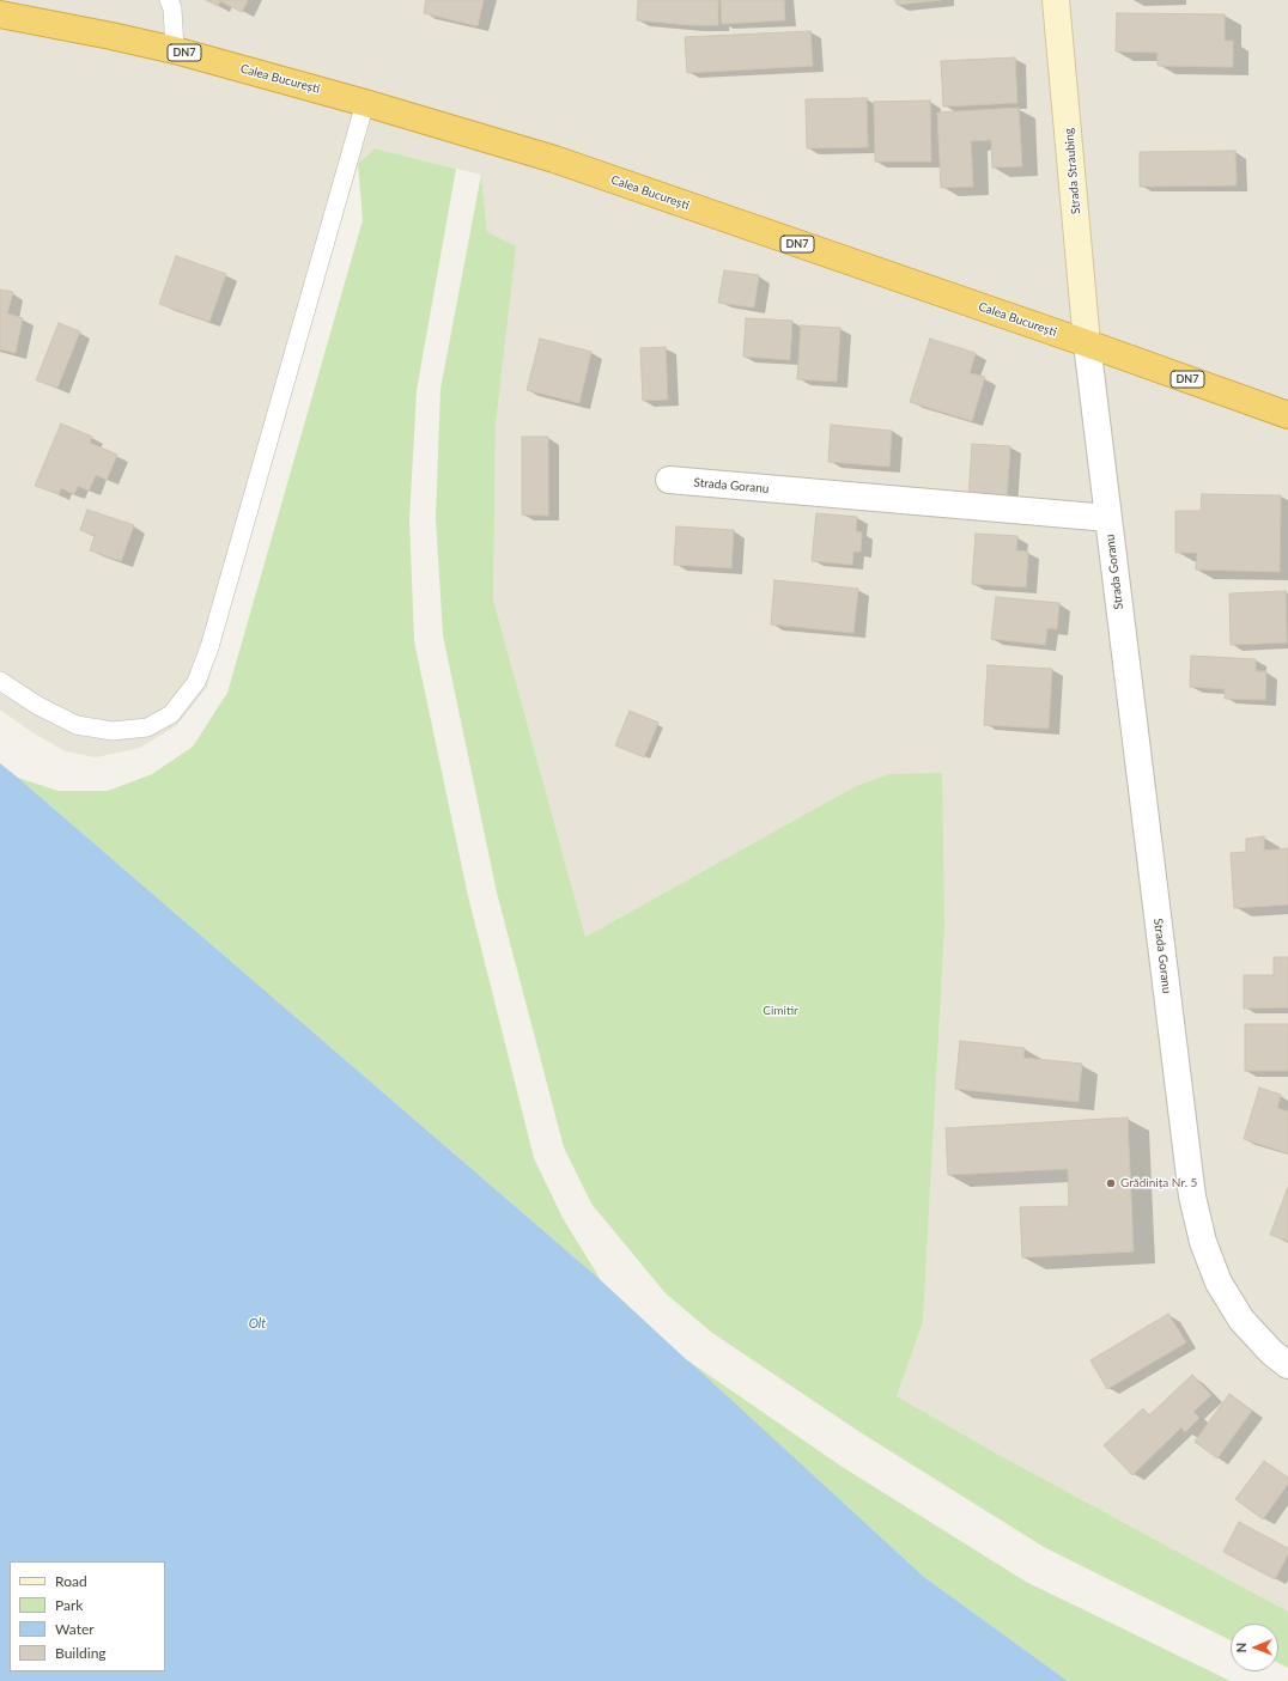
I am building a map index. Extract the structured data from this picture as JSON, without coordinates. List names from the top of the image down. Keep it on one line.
{"streets":{"highway":["DN7","Calea București"],"main road":["Strada Straubing"],"street":["Strada Goranu"]},"crossings":[["Calea București","Strada Straubing"],["Calea București","Strada Goranu"],["Strada Straubing","Strada Goranu"]],"water":["Olt"],"parks":["Cimitir"],"places":["Grădinița Nr. 5"],"legend":["Road","Park","Water","Building"],"north":"left"}
